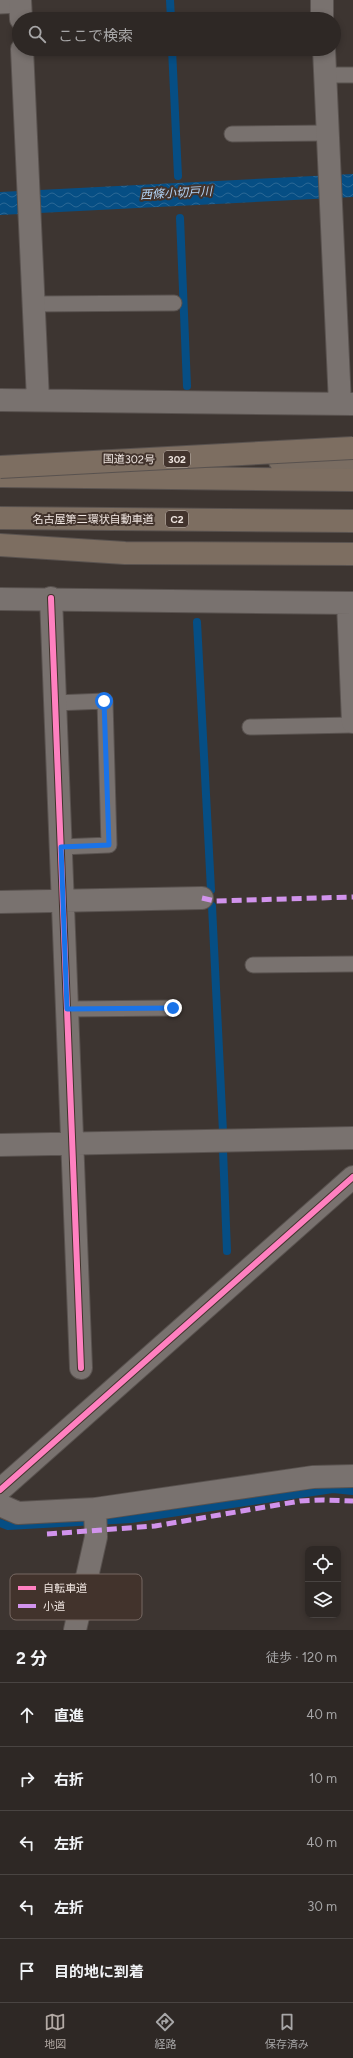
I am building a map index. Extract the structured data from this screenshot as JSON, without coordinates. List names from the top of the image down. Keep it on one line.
{"streets":{"highway":["国道302号","302","名古屋第二環状自動車道","C2"]},"water":["西條小切戸川"],"legend":["自転車道","小道"],"page":{"search":"ここで検索","heading":["2 分","徒歩 · 120 m"],"list":[["直進","40 m"],["右折","10 m"],["左折","40 m"],["左折","30 m"],"目的地に到着"],"nav":["地図","経路","保存済み"]}}
